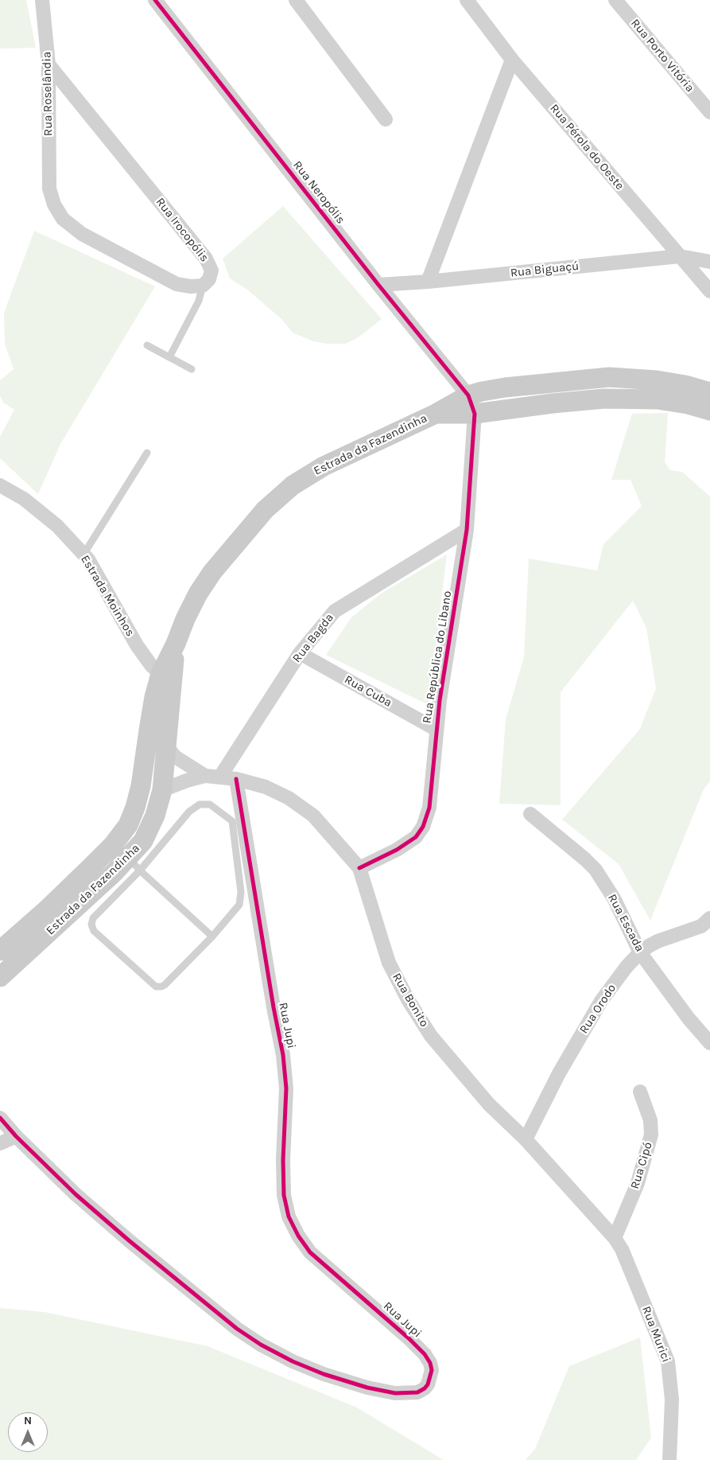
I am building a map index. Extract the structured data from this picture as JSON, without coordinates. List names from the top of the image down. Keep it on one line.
{"streets":{"main road":["Estrada da Fazendinha"],"street":["Rua Porto Vitória","Rua Roselândia","Rua Pérola do Oeste","Rua Neropólis","Rua Irocopólis","Rua Biguaçú","Estrada Moinhos","Rua Bagda","Rua República do Libano","Rua Cuba","Rua Escada","Rua Bonito","Rua Orodo","Rua Jupi","Rua Cipó","Rua Murici"]},"crossings":[["Rua Roselândia","Rua Irocopólis"],["Rua Pérola do Oeste","Rua Biguaçú"],["Rua Neropólis","Rua Biguaçú"],["Rua Neropólis","Estrada da Fazendinha"],["Rua Neropólis","Rua República do Libano"],["Estrada da Fazendinha","Estrada Moinhos"],["Estrada da Fazendinha","Rua República do Libano"],["Rua Bagda","Rua República do Libano"],["Rua Bagda","Rua Cuba"],["Rua Bagda","Rua Bonito"],["Rua República do Libano","Rua Cuba"],["Rua República do Libano","Rua Bonito"],["Rua Escada","Rua Orodo"],["Rua Bonito","Rua Orodo"],["Rua Bonito","Rua Jupi"],["Rua Bonito","Rua Cipó"],["Rua Bonito","Rua Murici"],["Rua Cipó","Rua Murici"]],"north":"top"}
